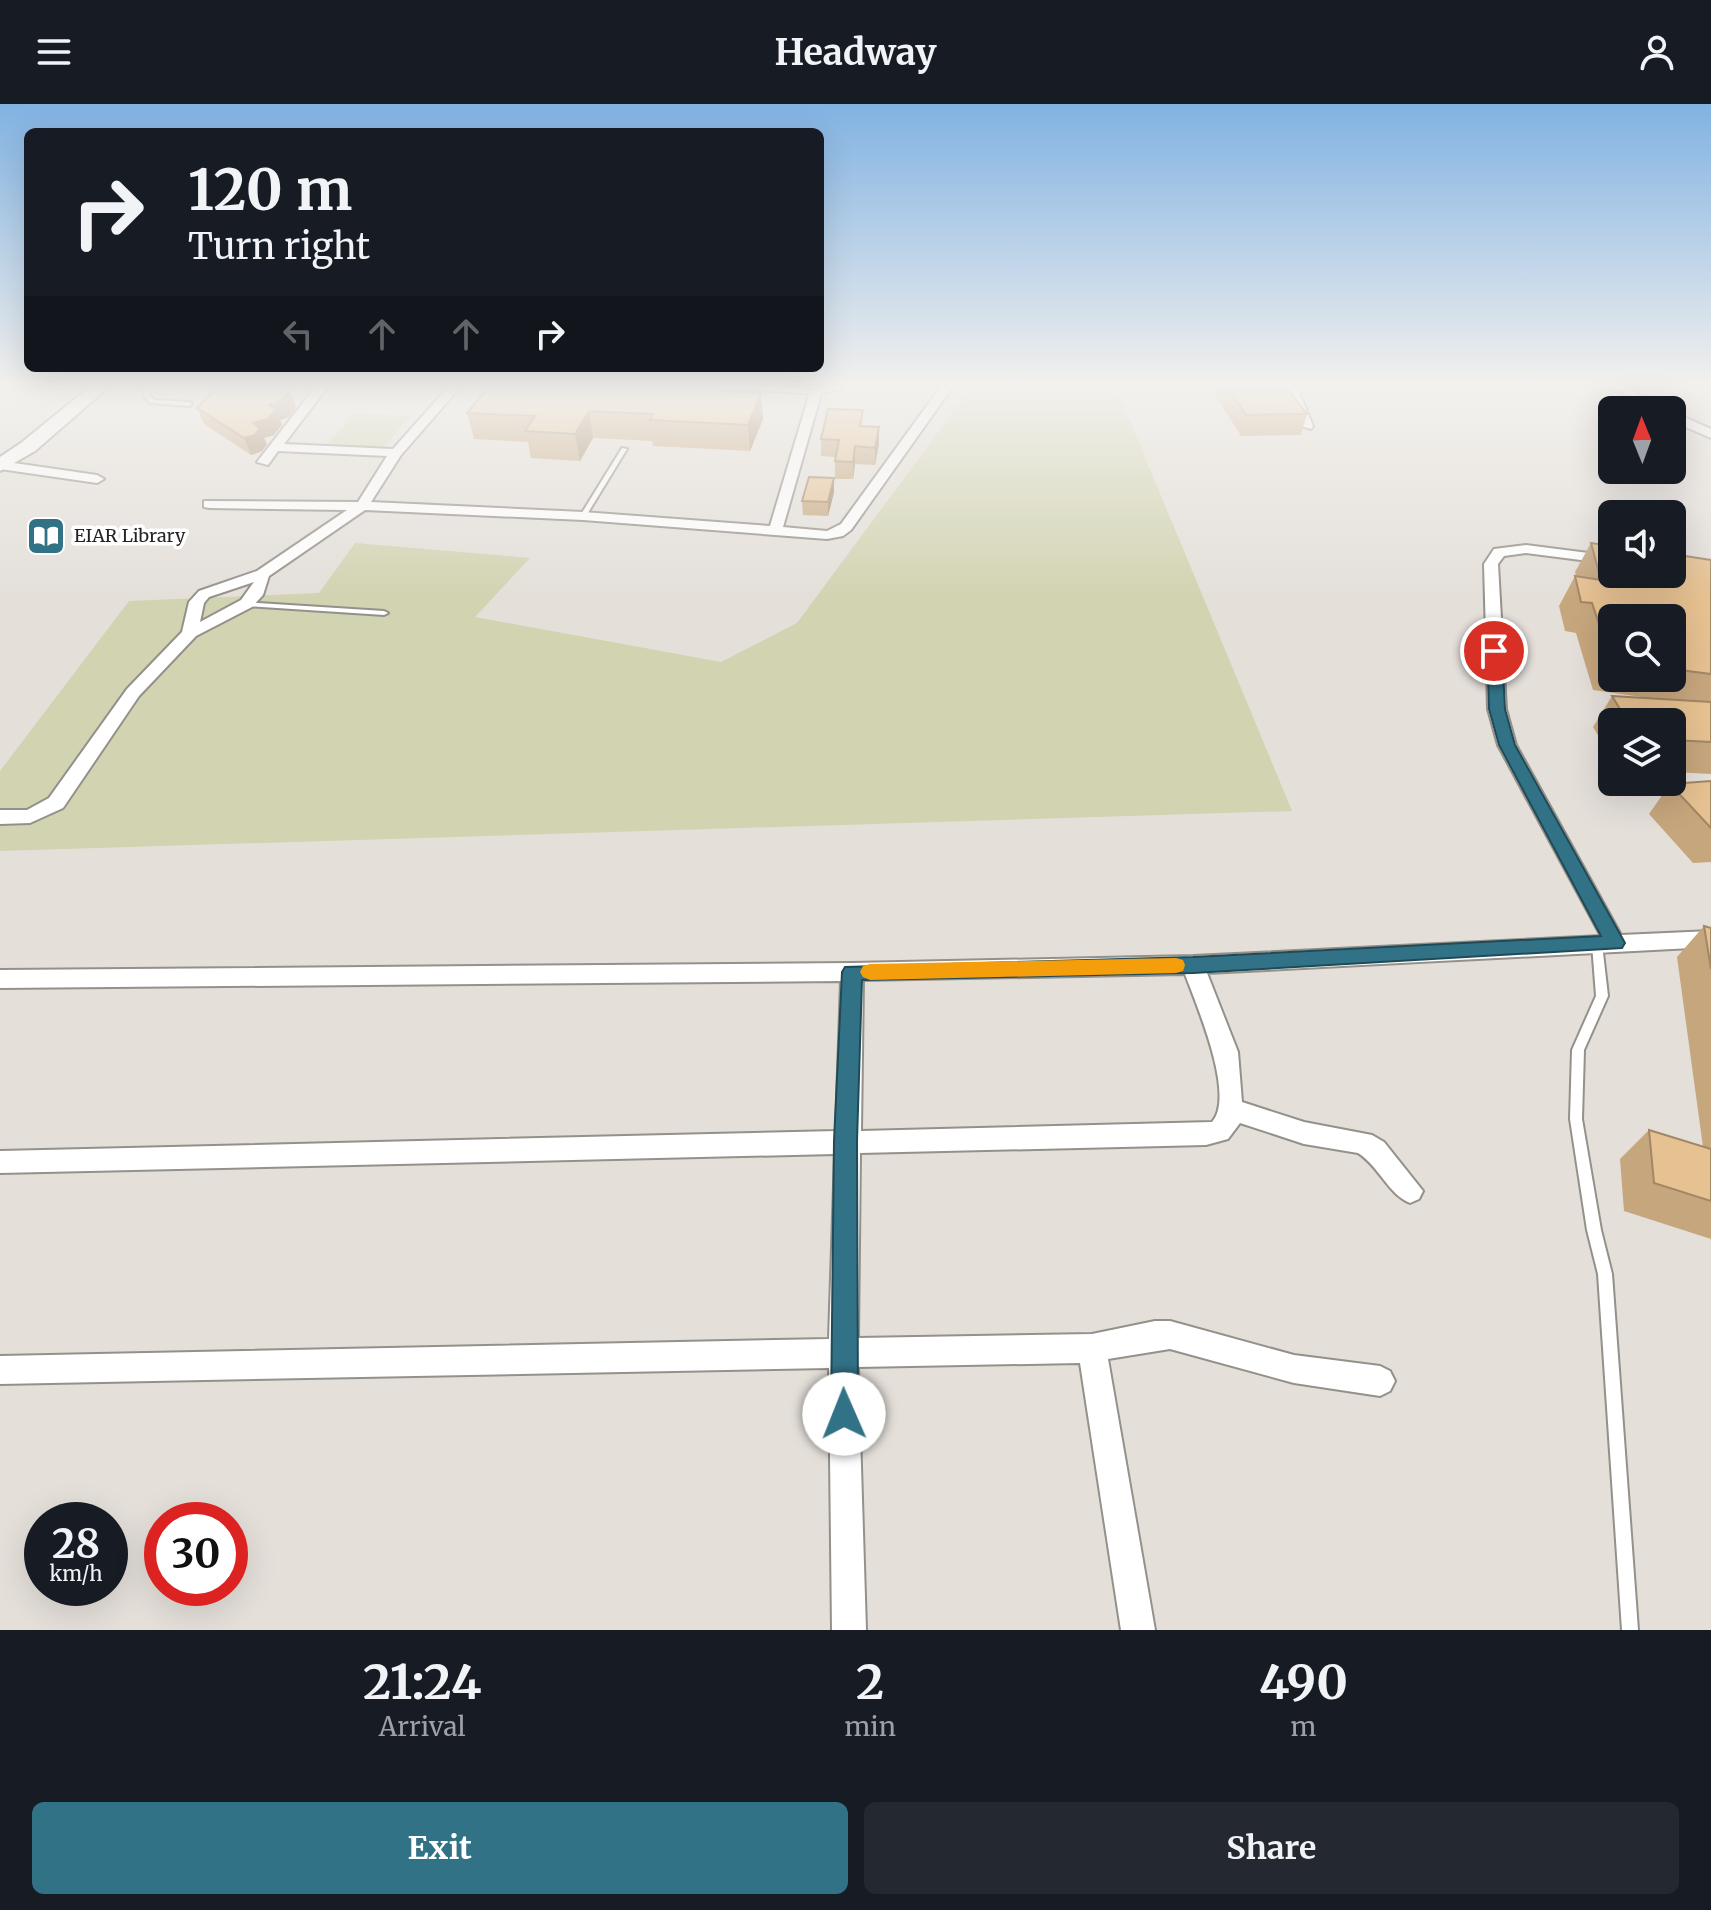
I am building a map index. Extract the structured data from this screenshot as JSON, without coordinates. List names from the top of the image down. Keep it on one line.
{"places":{"library":["EIAR Library"]},"north":"top","page":{"header":"Headway","turn":["120 m","Turn right"],"speed":"28 km/h","limit":"30","eta":["21:24","Arrival","2","min","490","m"],"buttons":["Exit","Share"]}}
